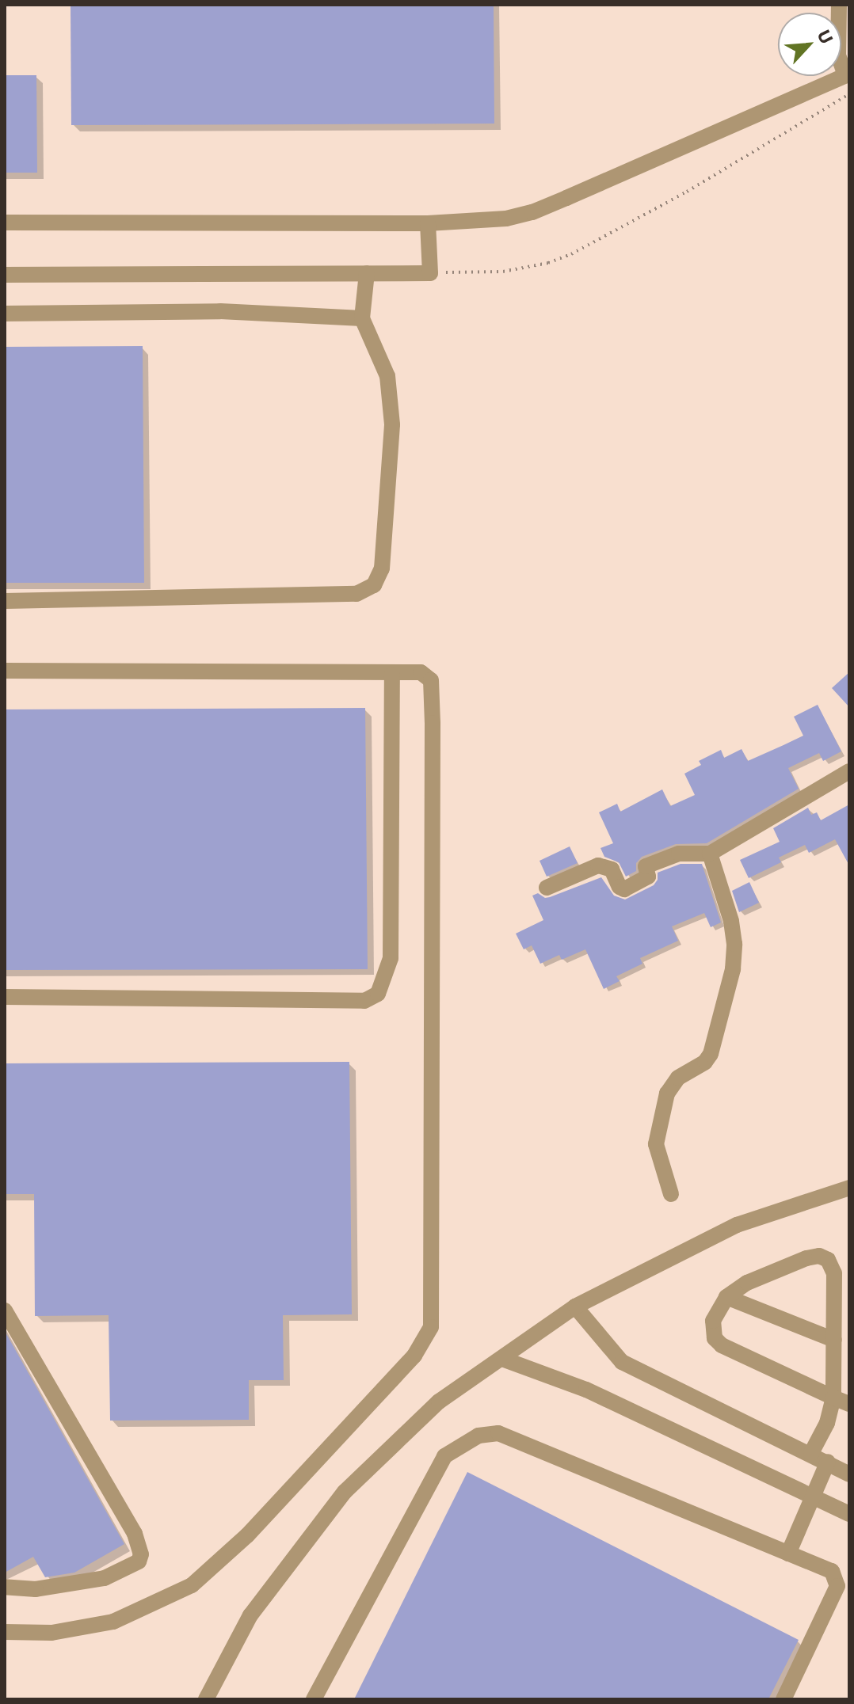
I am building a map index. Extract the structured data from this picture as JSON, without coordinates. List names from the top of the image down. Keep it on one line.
{"north":"top right"}
